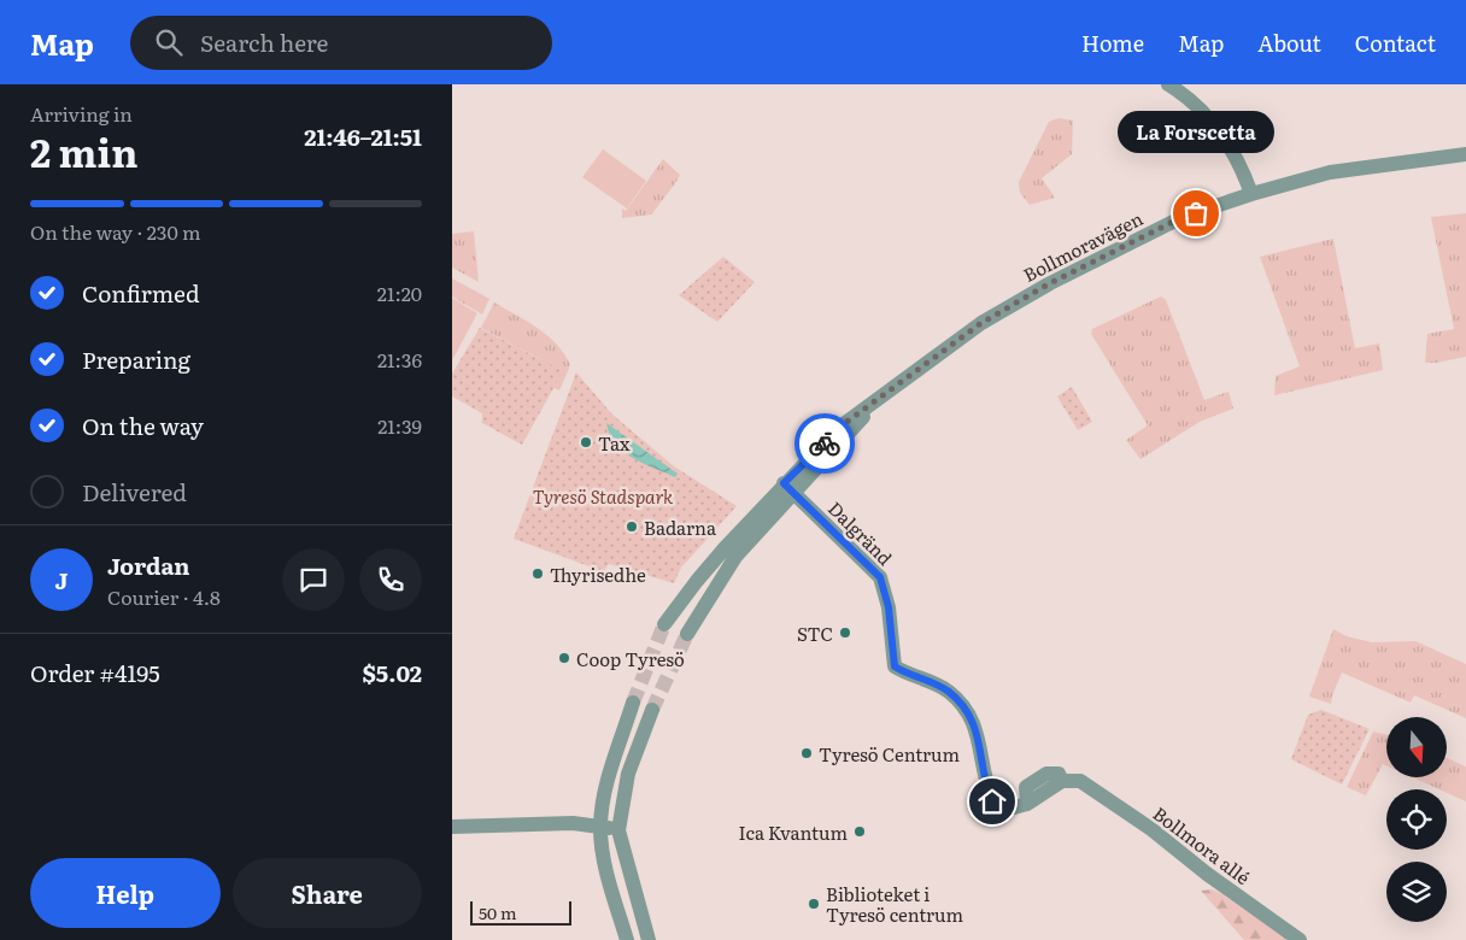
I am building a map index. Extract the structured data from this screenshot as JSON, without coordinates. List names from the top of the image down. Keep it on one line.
{"streets":{"street":["Bollmoravägen","Dalgränd","Bollmora allé"]},"crossings":[["Bollmoravägen","Dalgränd"],["Dalgränd","Bollmora allé"]],"parks":["Tyresö Stadspark"],"places":["La Forscetta","Tax","Badarna","Thyrisedhe","STC","Coop Tyresö","Tyresö Centrum","Ica Kvantum","Biblioteket i Tyresö centrum"],"scale_bar":"50 m","north":"bottom","page":{"header":"Map","search":"Search here","nav":["Home","Map","About","Contact"],"heading":["2 min","Arriving in","21:46–21:51"],"panel":["Jordan","Courier · 4.8","Order #4195","$5.02"],"bubble":"La Forscetta","bar":"On the way · 230 m","list":[["Confirmed","21:20"],["Preparing","21:36"],["On the way","21:39"],"Delivered"],"round":"J","buttons":["Help","Share"],"scale":"50 m"}}
